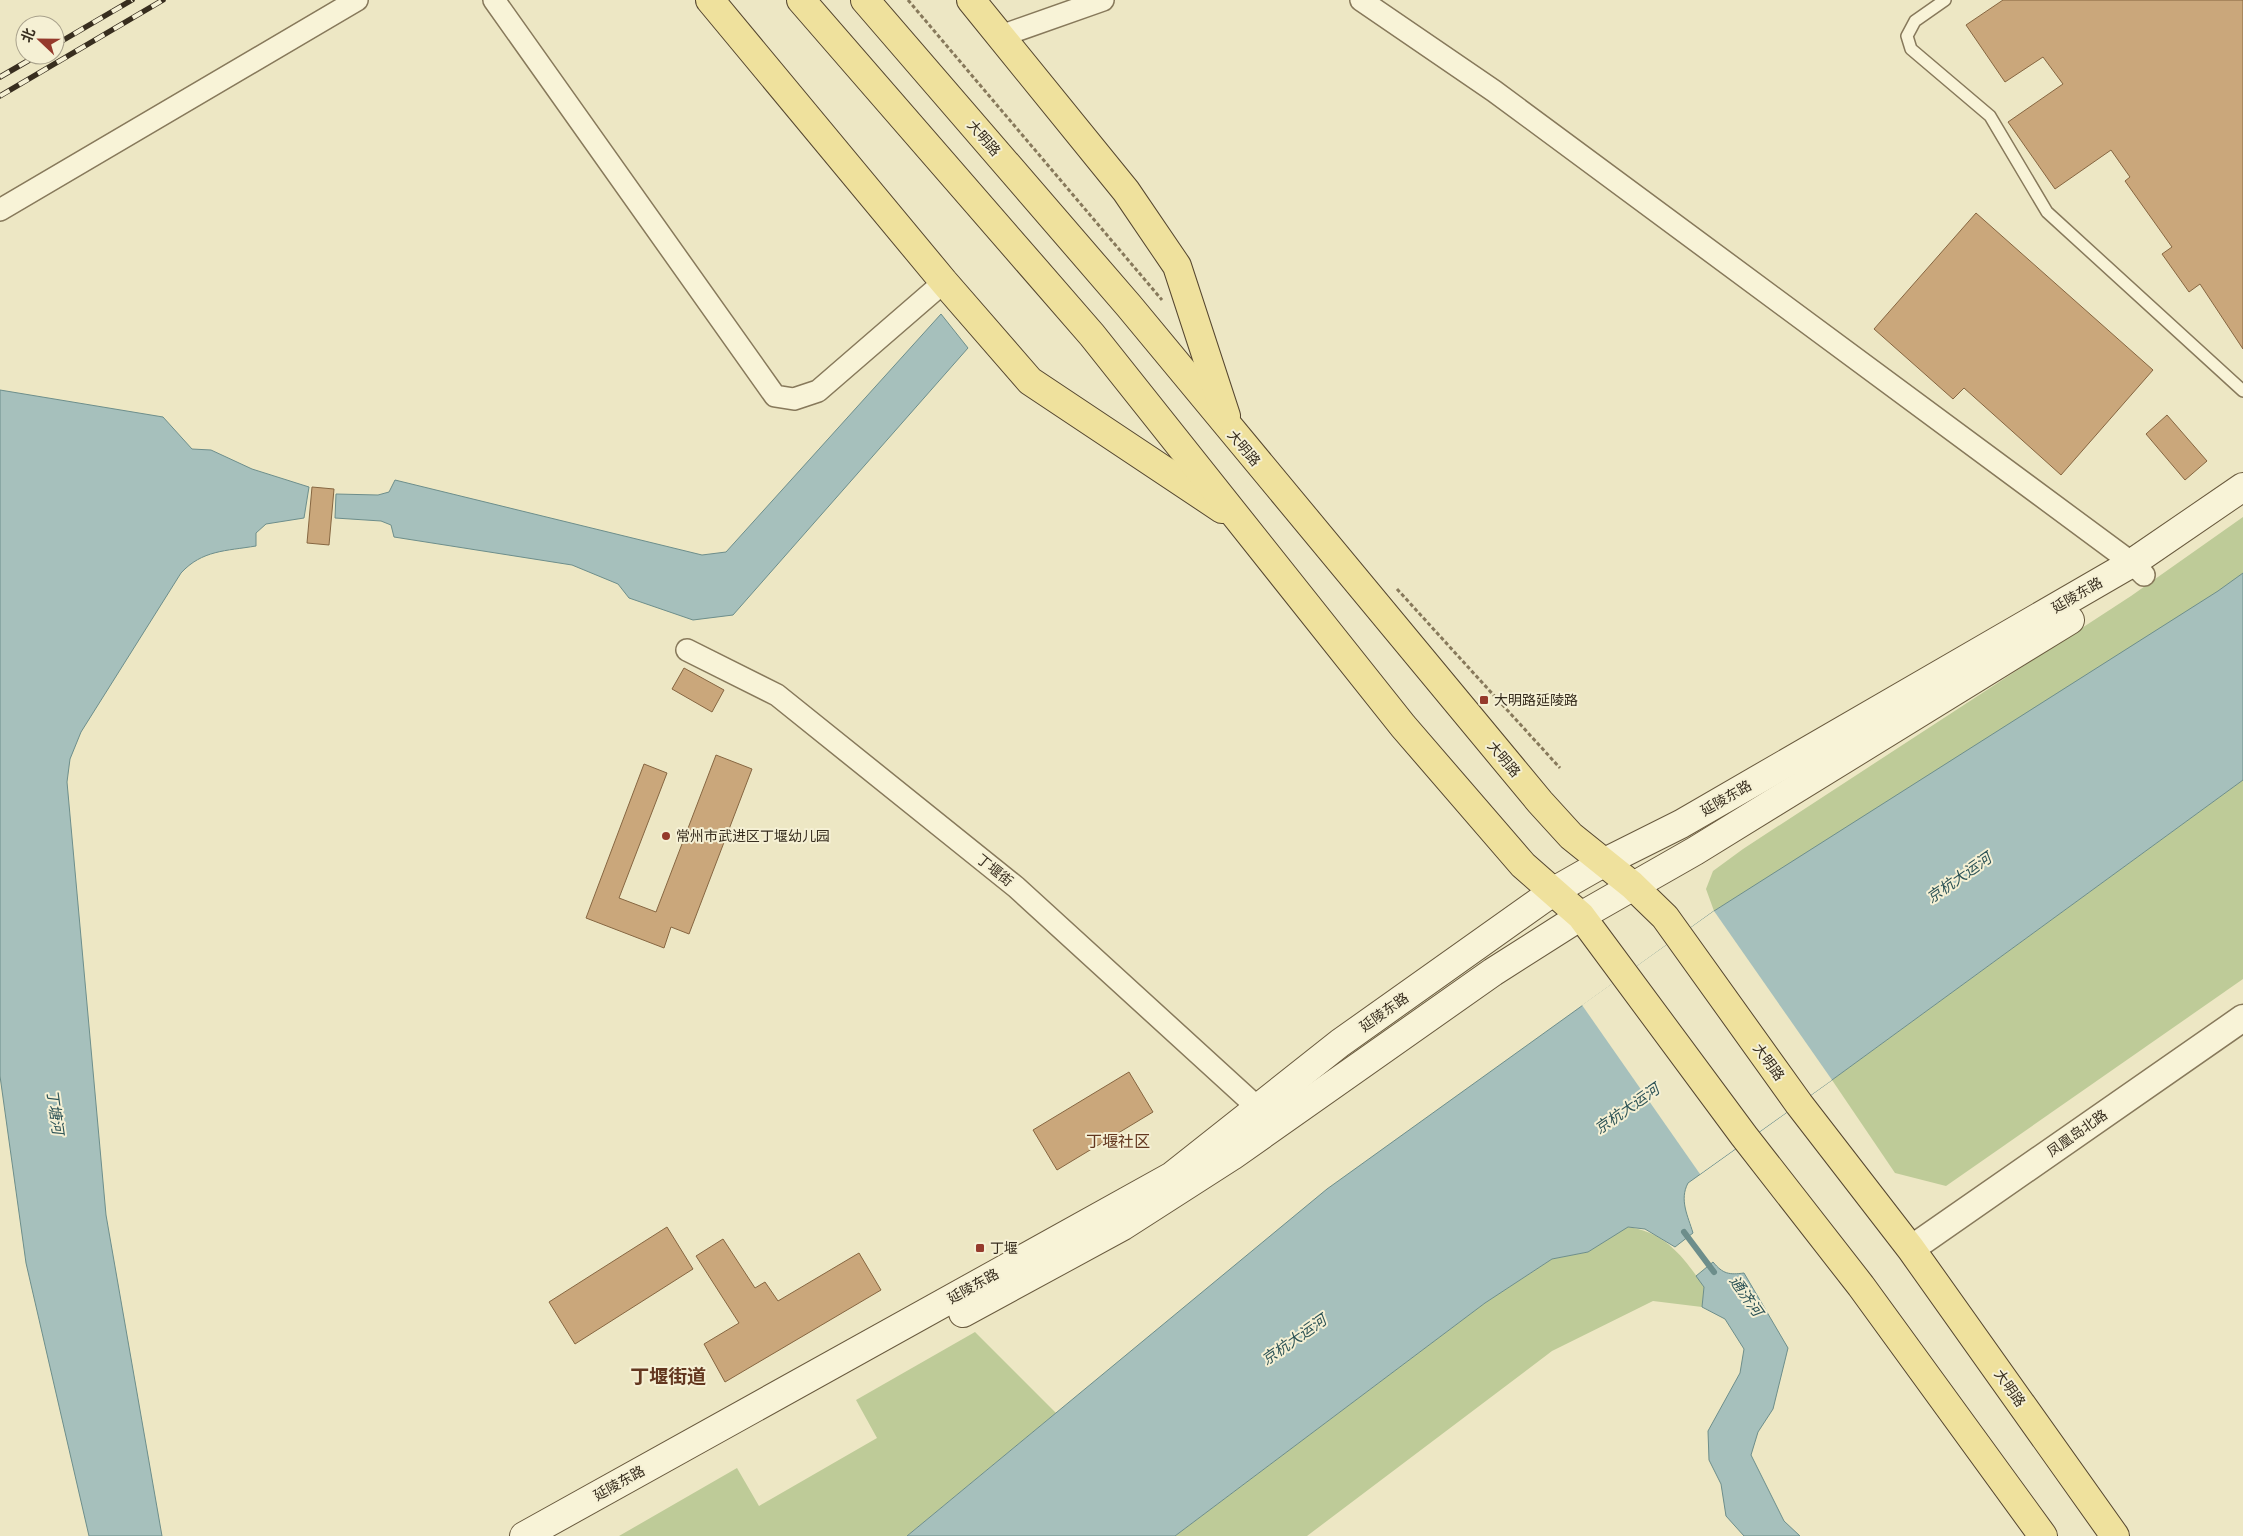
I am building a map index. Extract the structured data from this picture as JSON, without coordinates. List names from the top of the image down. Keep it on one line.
{"streets":{"main road":["大明路","延陵东路"],"street":["丁堰街","凤凰岛北路"]},"crossings":[["大明路","延陵东路"],["大明路","凤凰岛北路"],["延陵东路","丁堰街"]],"districts":["丁堰社区","丁堰街道"],"water":["京杭大运河","丁塘河","通济河"],"places":{"transit":["大明路延陵路","丁堰"],"other":["常州市武进区丁堰幼儿园"]},"north":"left"}
